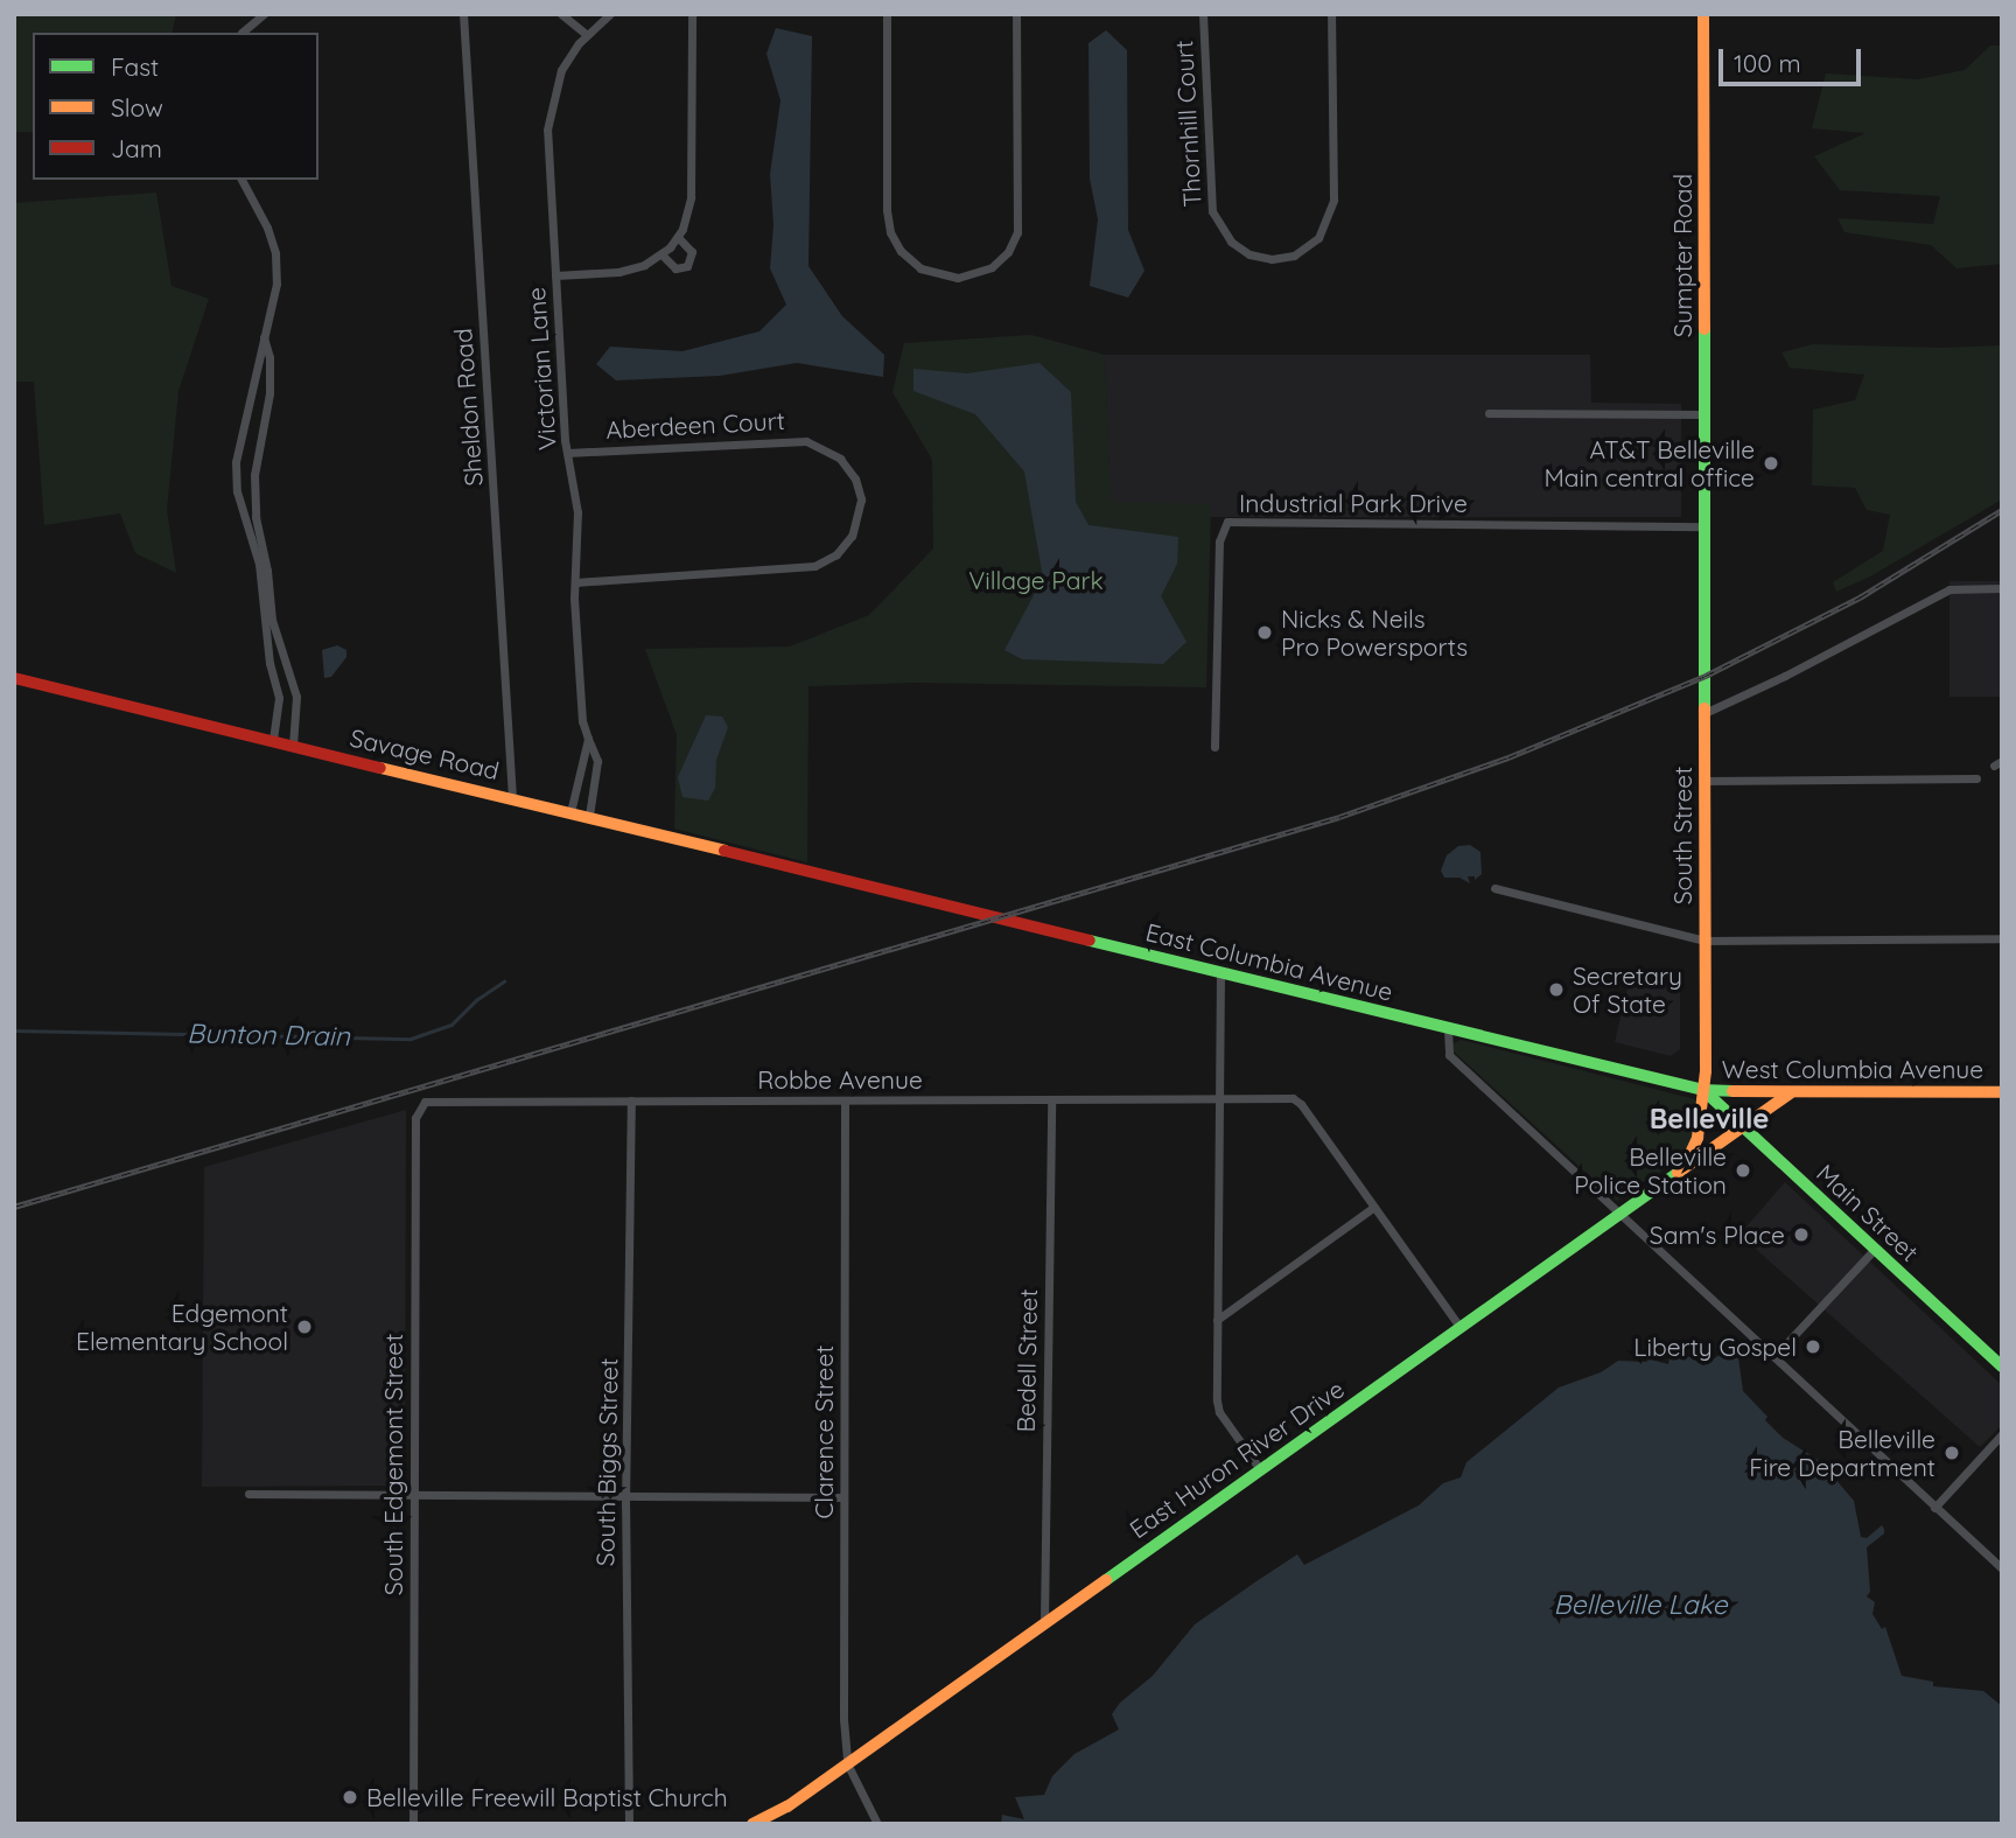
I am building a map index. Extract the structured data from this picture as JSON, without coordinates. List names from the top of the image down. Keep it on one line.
{"streets":{"street":["Thornhill Court","Sumpter Road","Victorian Lane","Sheldon Road","Aberdeen Court","Industrial Park Drive","Savage Road","South Street","East Columbia Avenue","West Columbia Avenue","Robbe Avenue","Main Street","Bedell Street","Clarence Street","East Huron River Drive","South Biggs Street","South Edgemont Street"]},"crossings":[["Sumpter Road","South Street"],["Victorian Lane","Aberdeen Court"],["Victorian Lane","Savage Road"],["Sheldon Road","Savage Road"],["Industrial Park Drive","South Street"],["Savage Road","East Columbia Avenue"],["South Street","East Columbia Avenue"],["South Street","West Columbia Avenue"],["South Street","Main Street"],["South Street","East Huron River Drive"],["East Columbia Avenue","West Columbia Avenue"],["East Columbia Avenue","Main Street"],["West Columbia Avenue","Main Street"],["West Columbia Avenue","East Huron River Drive"],["Robbe Avenue","Bedell Street"],["Robbe Avenue","Clarence Street"],["Robbe Avenue","East Huron River Drive"],["Robbe Avenue","South Biggs Street"],["Robbe Avenue","South Edgemont Street"],["Main Street","East Huron River Drive"],["Bedell Street","East Huron River Drive"],["Clarence Street","East Huron River Drive"]],"districts":["Belleville"],"water":["Bunton Drain","Belleville Lake"],"parks":["Village Park"],"places":["AT&T Belleville Main central office","Nicks & Neils Pro Powersports","Secretary Of State","Belleville Police Station","Sam's Place","Edgemont Elementary School","Liberty Gospel","Belleville Fire Department","Belleville Freewill Baptist Church"],"legend":["Fast","Slow","Jam"],"scale_bar":"100 m"}
